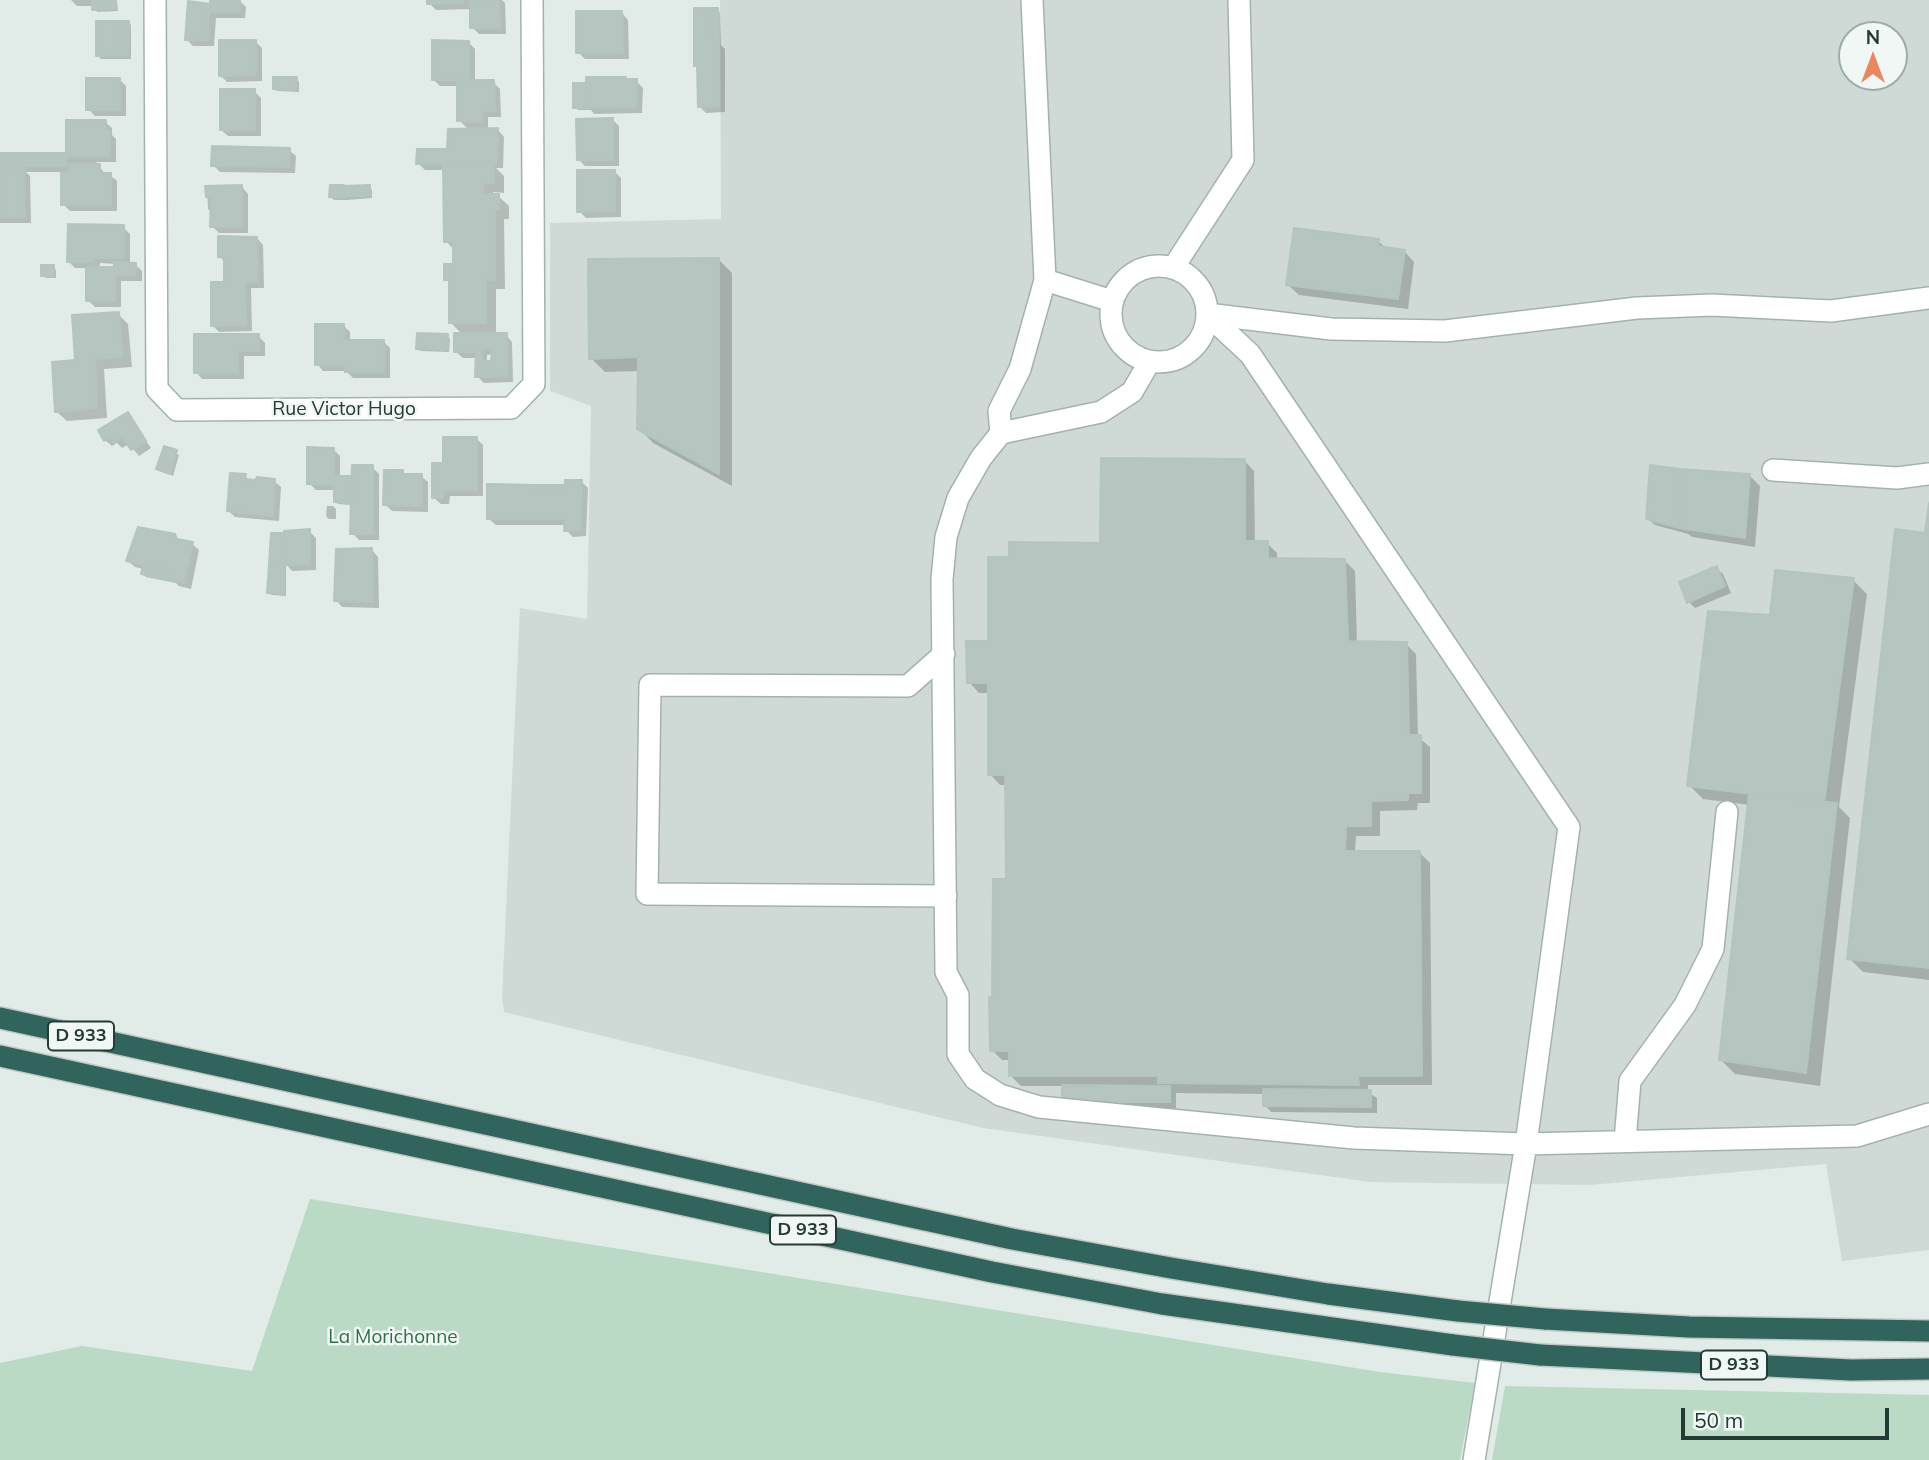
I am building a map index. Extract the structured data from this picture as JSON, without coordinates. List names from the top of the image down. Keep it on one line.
{"streets":{"highway":["D 933"],"street":["Rue Victor Hugo"]},"parks":["La Morichonne"],"scale_bar":"50 m","north":"top"}
